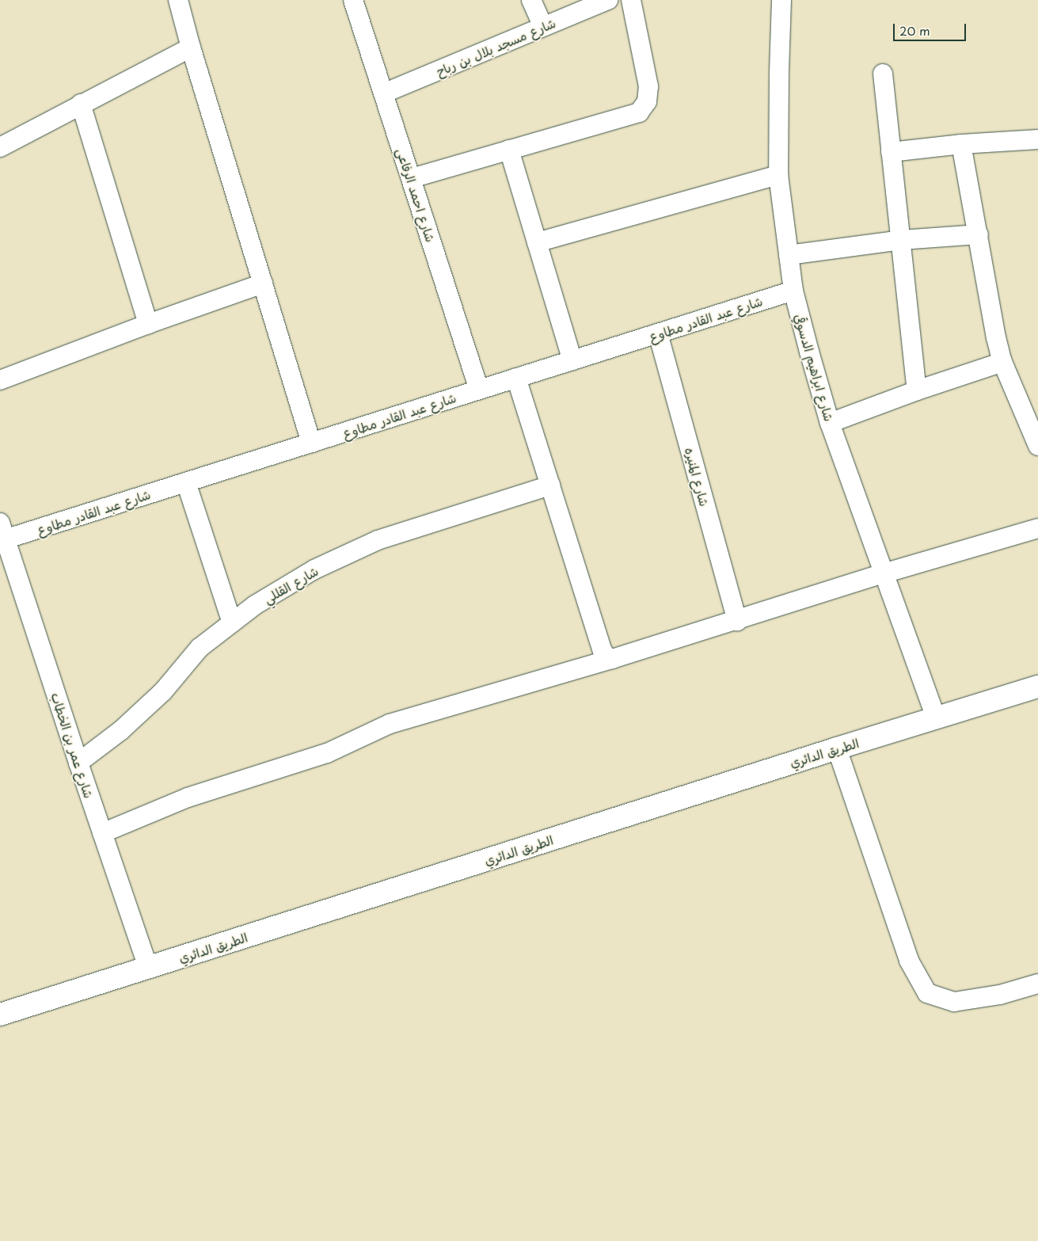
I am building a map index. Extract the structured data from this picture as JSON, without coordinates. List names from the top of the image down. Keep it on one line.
{"streets":{"street":["شارع مسجد بلال بن رباح","شارع احمد الرفاعى","شارع عبد القادر مطاوع","شارع ابراهيم الدسوقي","شارع المنيره","شارع القللي","شارع عمر بن الخطاب","الطريق الدائري"]},"crossings":[["شارع مسجد بلال بن رباح","شارع احمد الرفاعى"],["شارع احمد الرفاعى","شارع عبد القادر مطاوع"],["شارع عبد القادر مطاوع","شارع ابراهيم الدسوقي"],["شارع عبد القادر مطاوع","شارع المنيره"],["شارع عبد القادر مطاوع","شارع عمر بن الخطاب"],["شارع ابراهيم الدسوقي","الطريق الدائري"],["شارع القللي","شارع عمر بن الخطاب"],["شارع عمر بن الخطاب","الطريق الدائري"]],"scale_bar":"20 m"}
